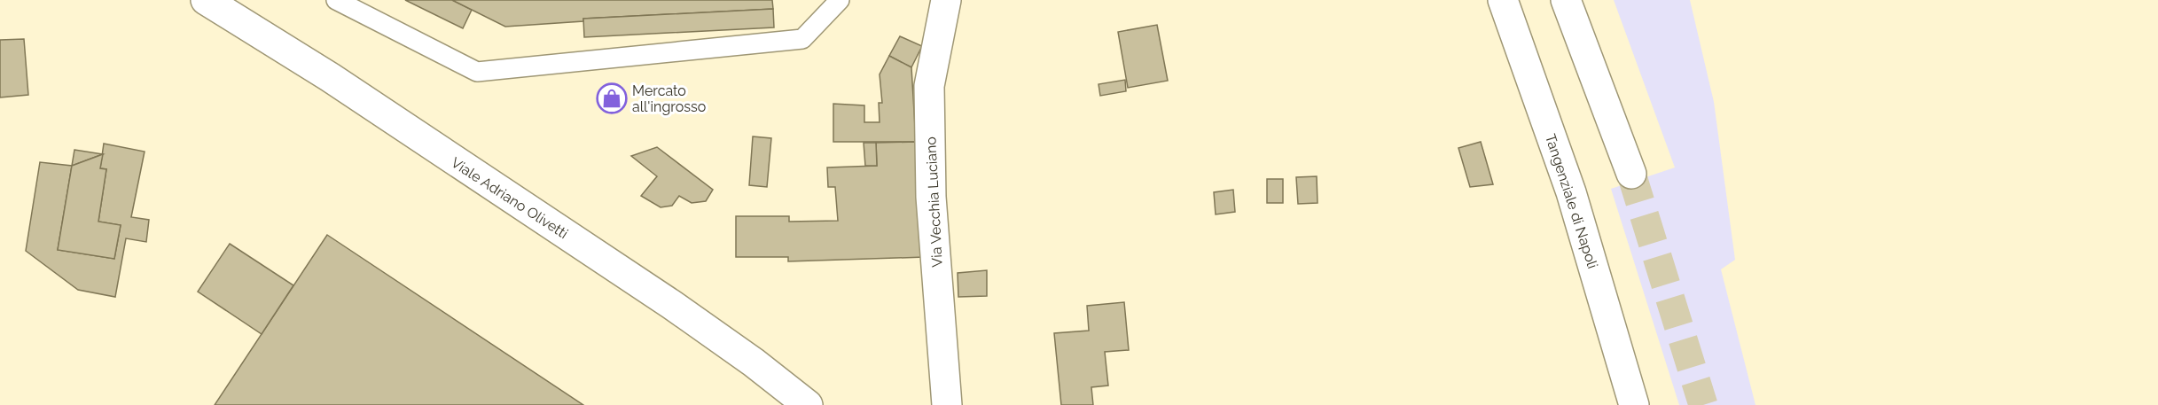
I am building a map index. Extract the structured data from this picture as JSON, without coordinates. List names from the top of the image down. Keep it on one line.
{"streets":{"main road":["Viale Adriano Olivetti","Tangenziale di Napoli","Via Vecchia Luciano"]},"places":{"shop":["Mercato all'ingrosso"]}}
